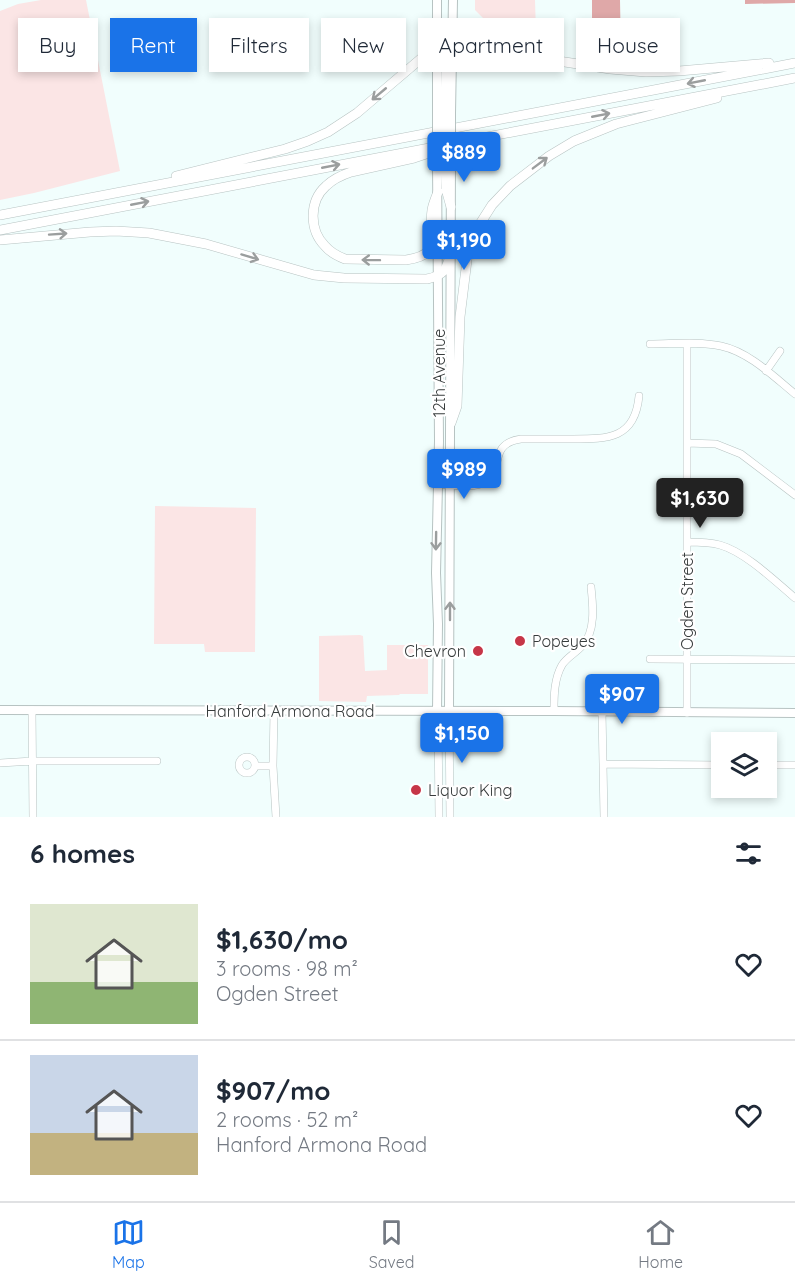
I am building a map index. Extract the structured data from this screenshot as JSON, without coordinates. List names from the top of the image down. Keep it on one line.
{"streets":{"main road":["12th Avenue","Hanford Armona Road"],"street":["Ogden Street"]},"crossings":[["12th Avenue","Hanford Armona Road"],["Ogden Street","Hanford Armona Road"]],"places":["Popeyes","Chevron","Liquor King"],"page":{"chip":["Buy","Rent","Filters","New","Apartment","House"],"price":["$889","$1,190","$989","$1,630","$907","$1,150"],"heading":"6 homes","list":[{"name":"$1,630/mo","note":"3 rooms · 98 m² · Ogden Street"},{"name":"$907/mo","note":"2 rooms · 52 m² · Hanford Armona Road"}],"tabs":["Map","Saved","Home"]}}
